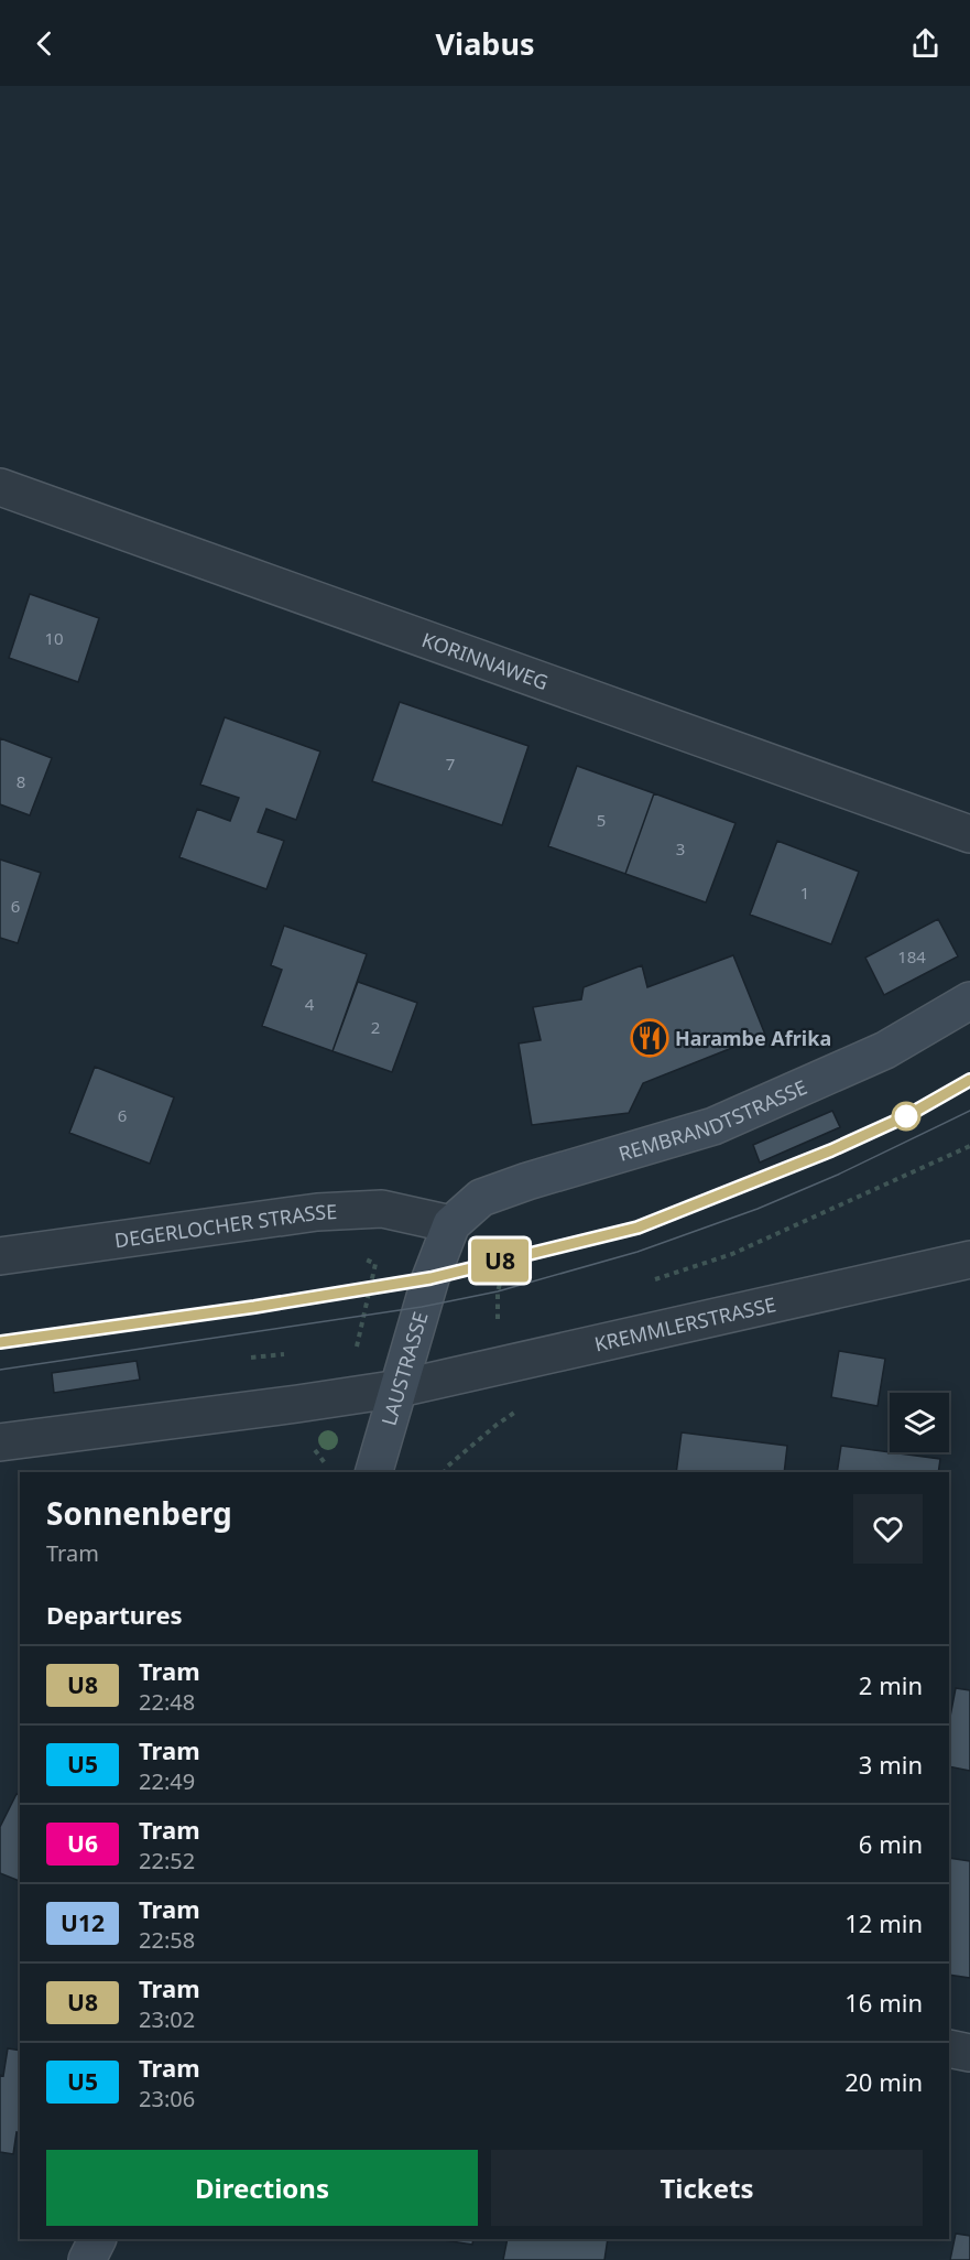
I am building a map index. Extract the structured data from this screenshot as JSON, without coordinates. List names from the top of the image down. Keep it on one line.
{"streets":{"street":["KORINNAWEG","REMBRANDTSTRASSE","DEGERLOCHER STRASSE","KREMMLERSTRASSE","LAUSTRASSE"]},"crossings":[["REMBRANDTSTRASSE","DEGERLOCHER STRASSE"],["REMBRANDTSTRASSE","LAUSTRASSE"],["DEGERLOCHER STRASSE","LAUSTRASSE"],["KREMMLERSTRASSE","LAUSTRASSE"]],"places":{"restaurant":["Harambe Afrika"]},"lines":["tram line U8"],"house_numbers":["10","7","8","5","3","1","6","184","4","2","6"],"page":{"header":"Viabus","on_map":"U8","heading":[["Sonnenberg","Tram"],"Departures"],"list":[{"mark":"U8","name":"Tram","note":"22:48","value":"2 min"},{"mark":"U5","name":"Tram","note":"22:49","value":"3 min"},{"mark":"U6","name":"Tram","note":"22:52","value":"6 min"},{"mark":"U12","name":"Tram","note":"22:58","value":"12 min"},{"mark":"U8","name":"Tram","note":"23:02","value":"16 min"},{"mark":"U5","name":"Tram","note":"23:06","value":"20 min"}],"buttons":["Directions","Tickets"]}}
